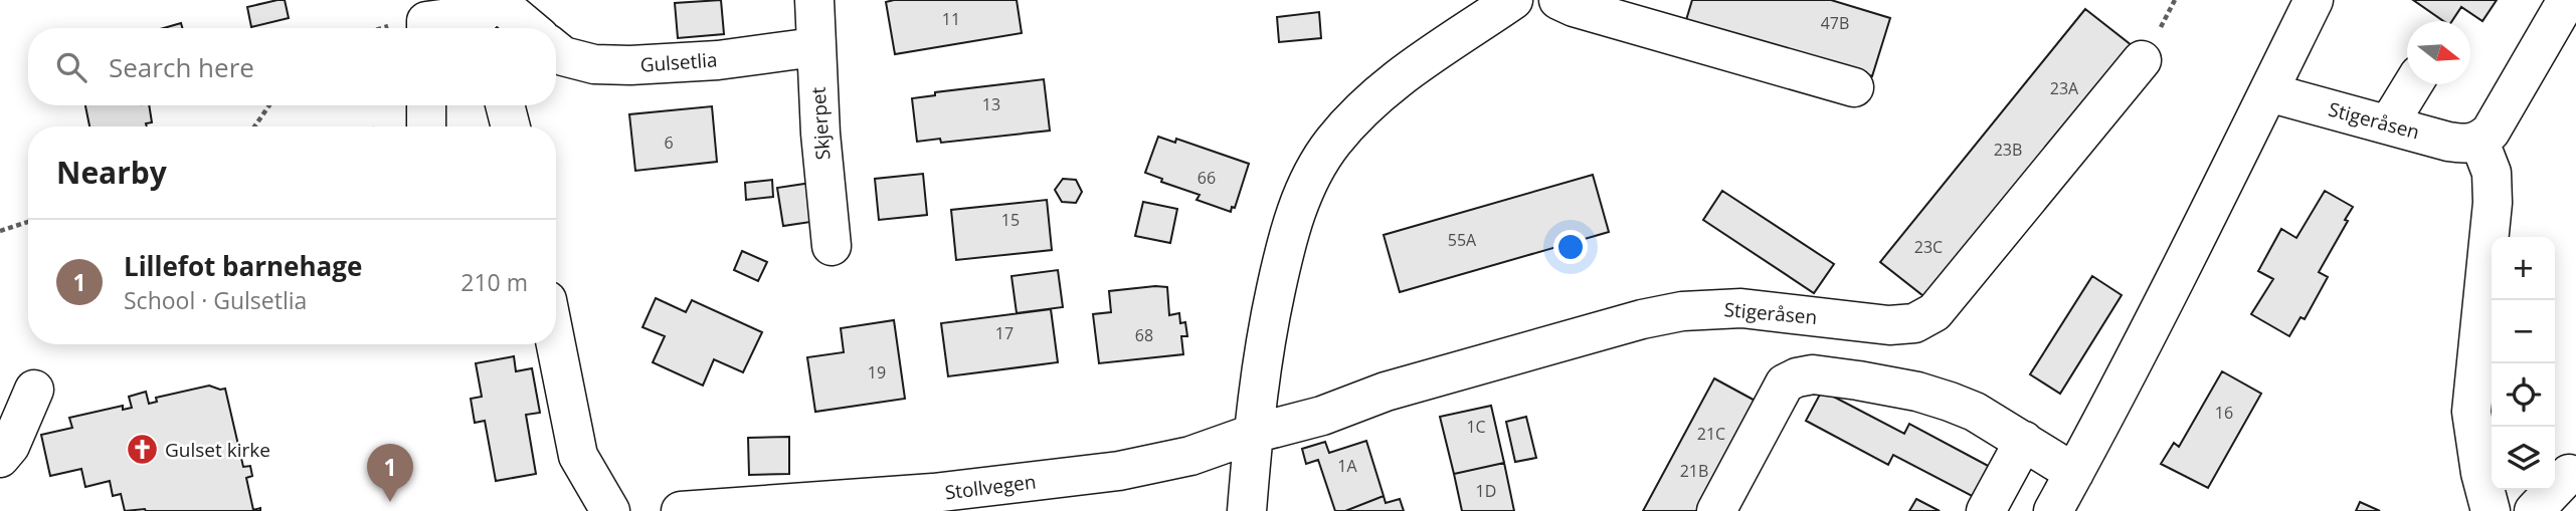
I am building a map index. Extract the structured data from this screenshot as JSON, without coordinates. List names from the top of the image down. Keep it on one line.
{"streets":{"street":["Gulsetlia","Stigeråsen","Skjerpet","Stollvegen"]},"crossings":[["Gulsetlia","Skjerpet"],["Stigeråsen","Stollvegen"]],"places":{"church":["Gulset kirke"]},"house_numbers":["11","47B","23A","13","6","23B","66","15","55A","23C","17","68","19","16","1C","21C","1A","21B","1D"],"north":"right","page":{"search":"Search here","heading":"Nearby","list":[{"mark":"1","name":"Lillefot barnehage","note":"School · Gulsetlia","value":"210 m"}],"map_buttons":["+","−"],"pins":"1"}}
